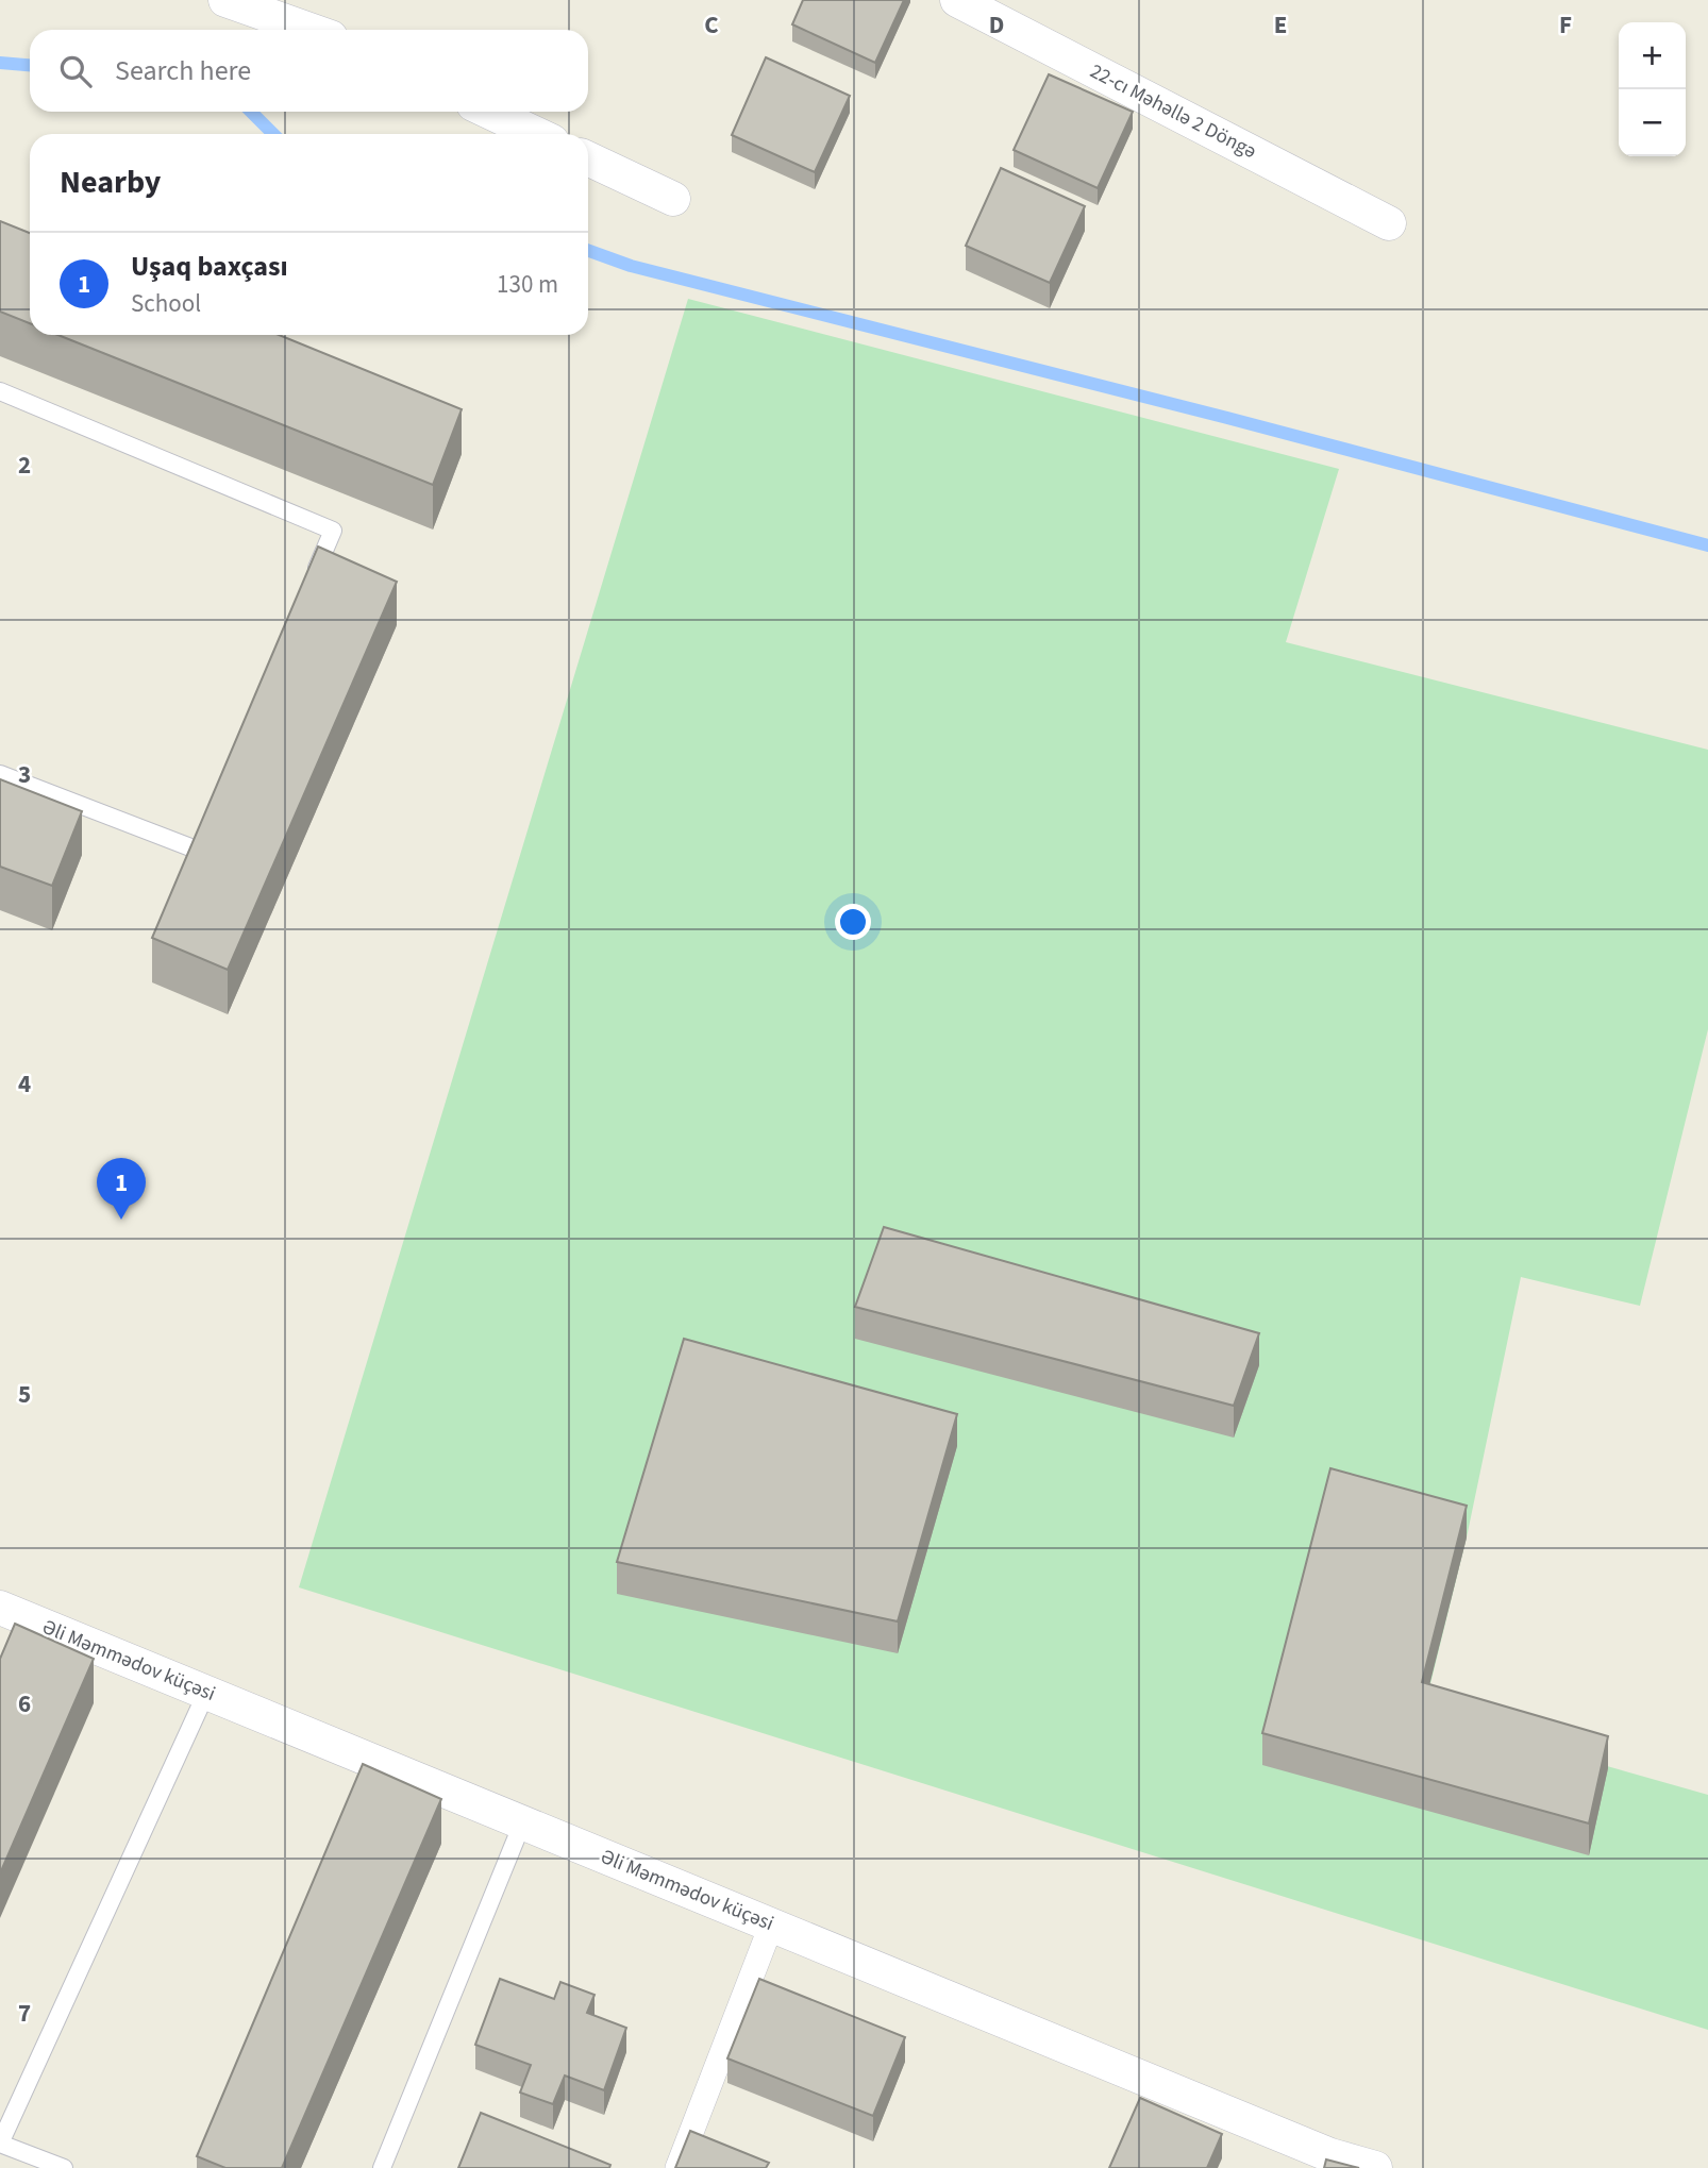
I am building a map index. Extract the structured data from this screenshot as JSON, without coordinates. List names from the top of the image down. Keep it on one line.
{"streets":{"street":["22-cı Məhəllə 2 Döngə","Əli Məmmədov küçəsi"]},"page":{"map_buttons":["+","−"],"search":"Search here","heading":"Nearby","list":[{"mark":"1","name":"Uşaq baxçası","note":"School","value":"130 m"}],"pins":"1"},"grid":{"columns":["C","D","E","F"],"rows":["2","3","4","5","6","7"]}}
